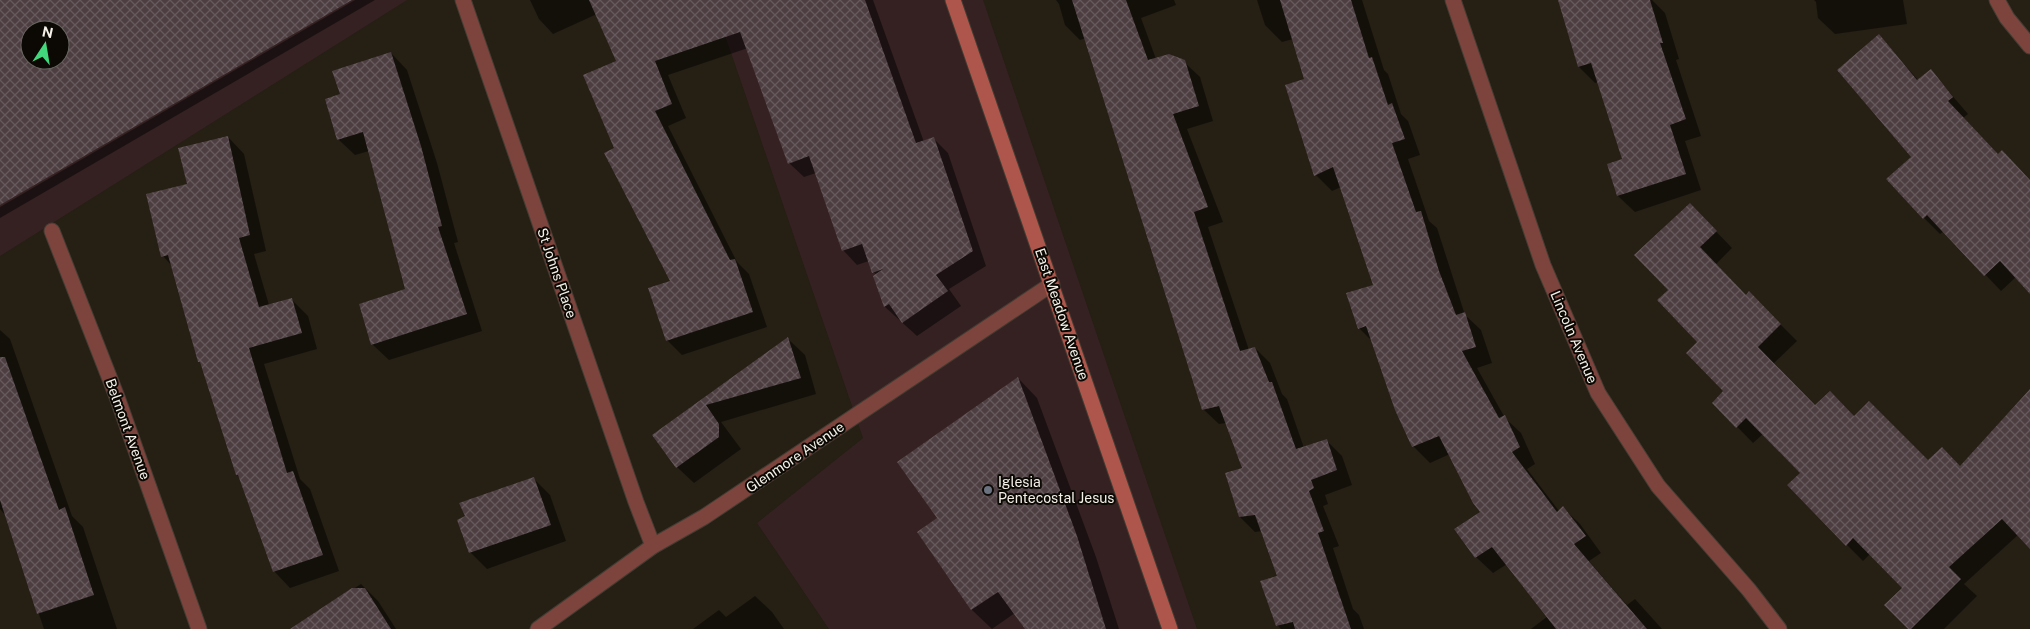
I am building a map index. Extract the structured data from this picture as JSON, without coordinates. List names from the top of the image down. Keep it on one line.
{"streets":{"street":["St Johns Place","East Meadow Avenue","Lincoln Avenue","Belmont Avenue","Glenmore Avenue"]},"crossings":[["St Johns Place","Glenmore Avenue"],["East Meadow Avenue","Glenmore Avenue"]],"places":["Iglesia Pentecostal Jesus"],"north":"top"}
